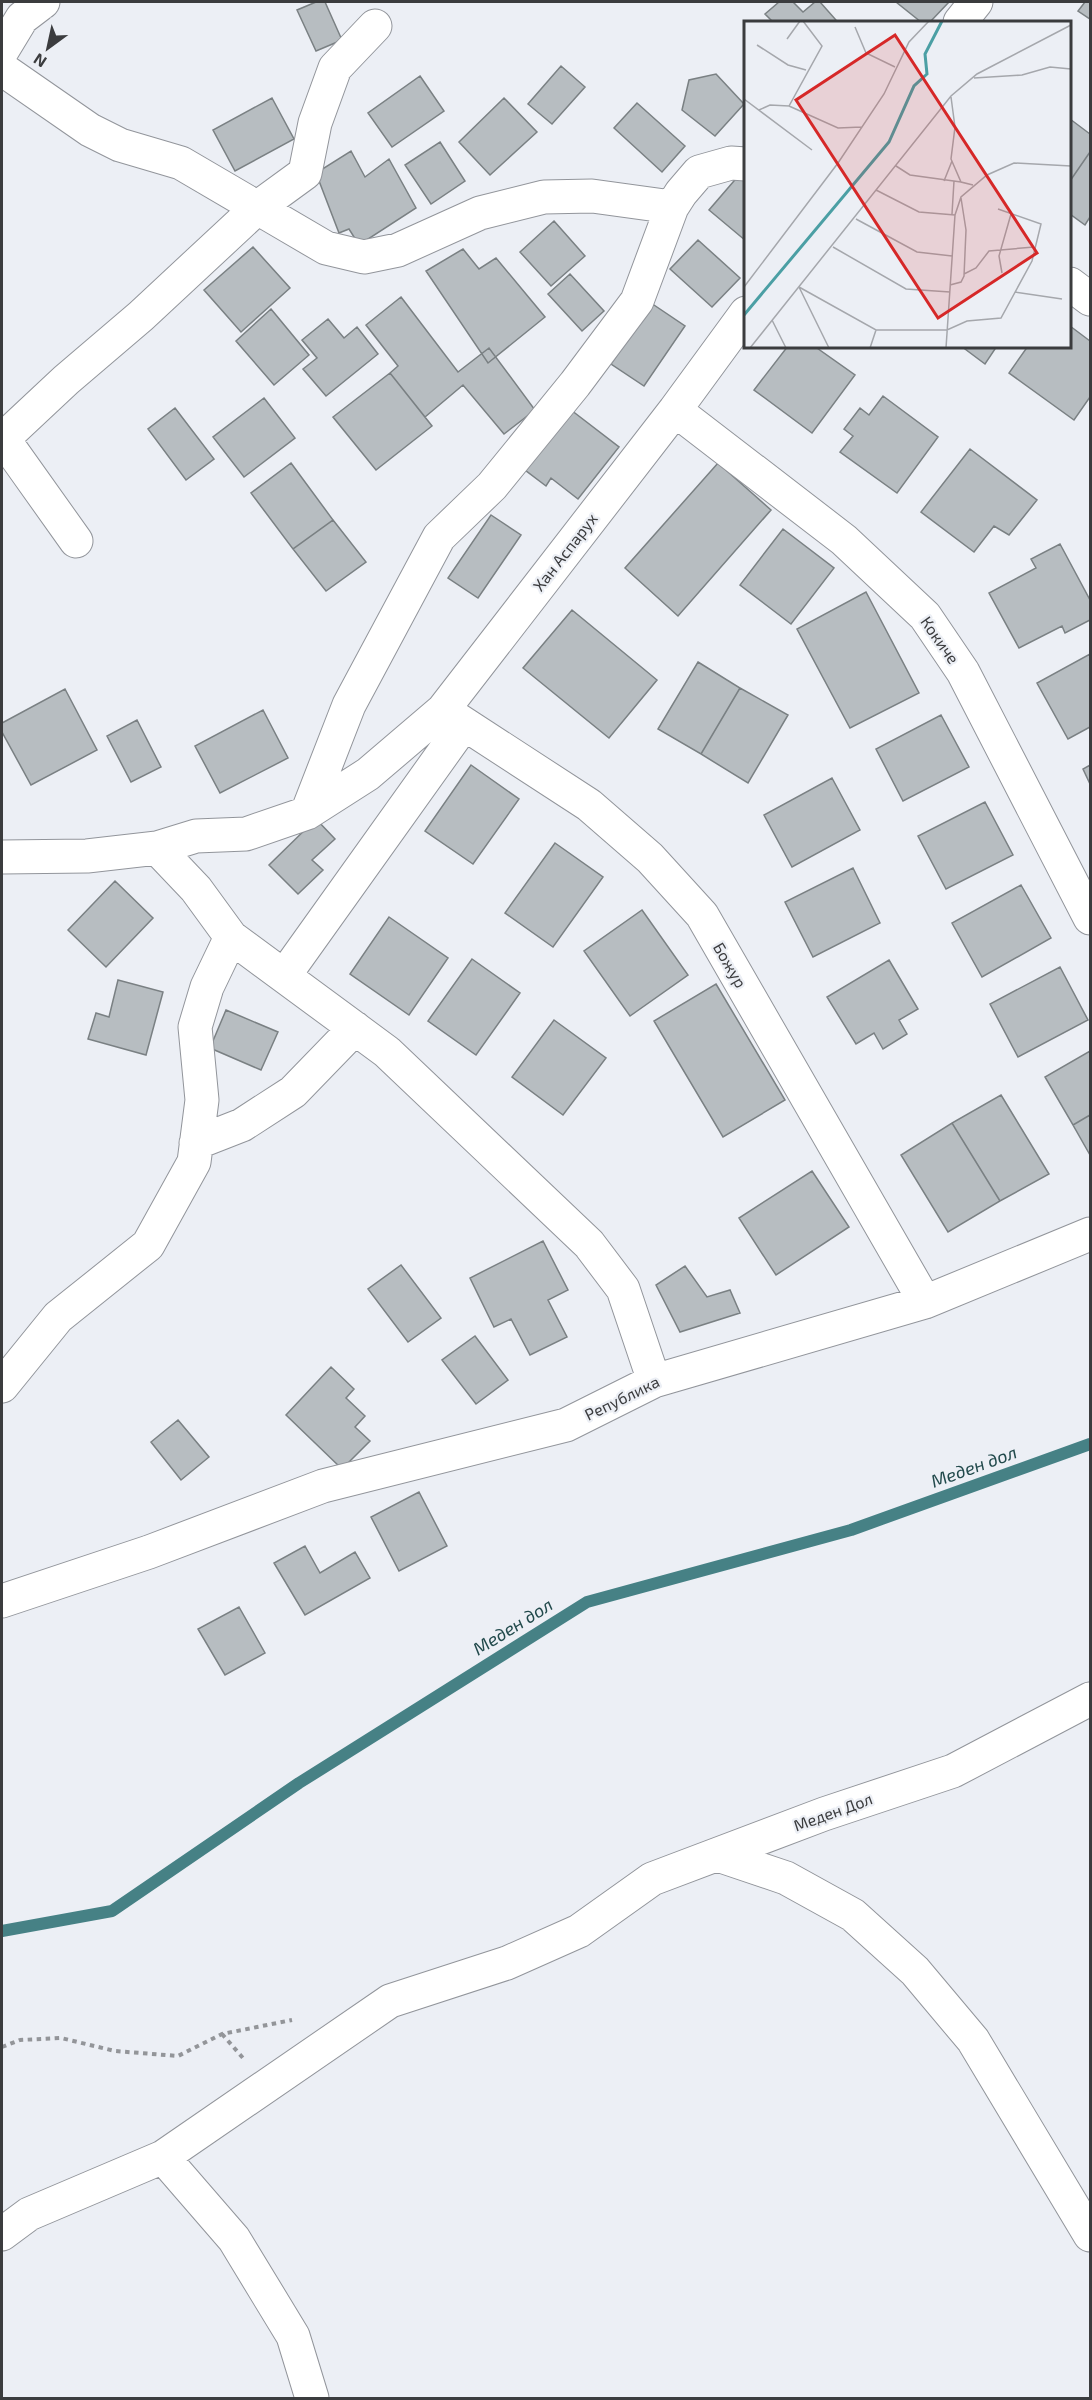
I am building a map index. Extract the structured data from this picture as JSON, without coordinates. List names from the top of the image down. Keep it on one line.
{"streets":{"street":["Хан Аспарух","Кокиче","Божур","Република","Меден Дол"]},"crossings":[["Хан Аспарух","Кокиче"],["Хан Аспарух","Божур"],["Божур","Република"]],"water":["Меден дол"],"north":"bottom left"}
